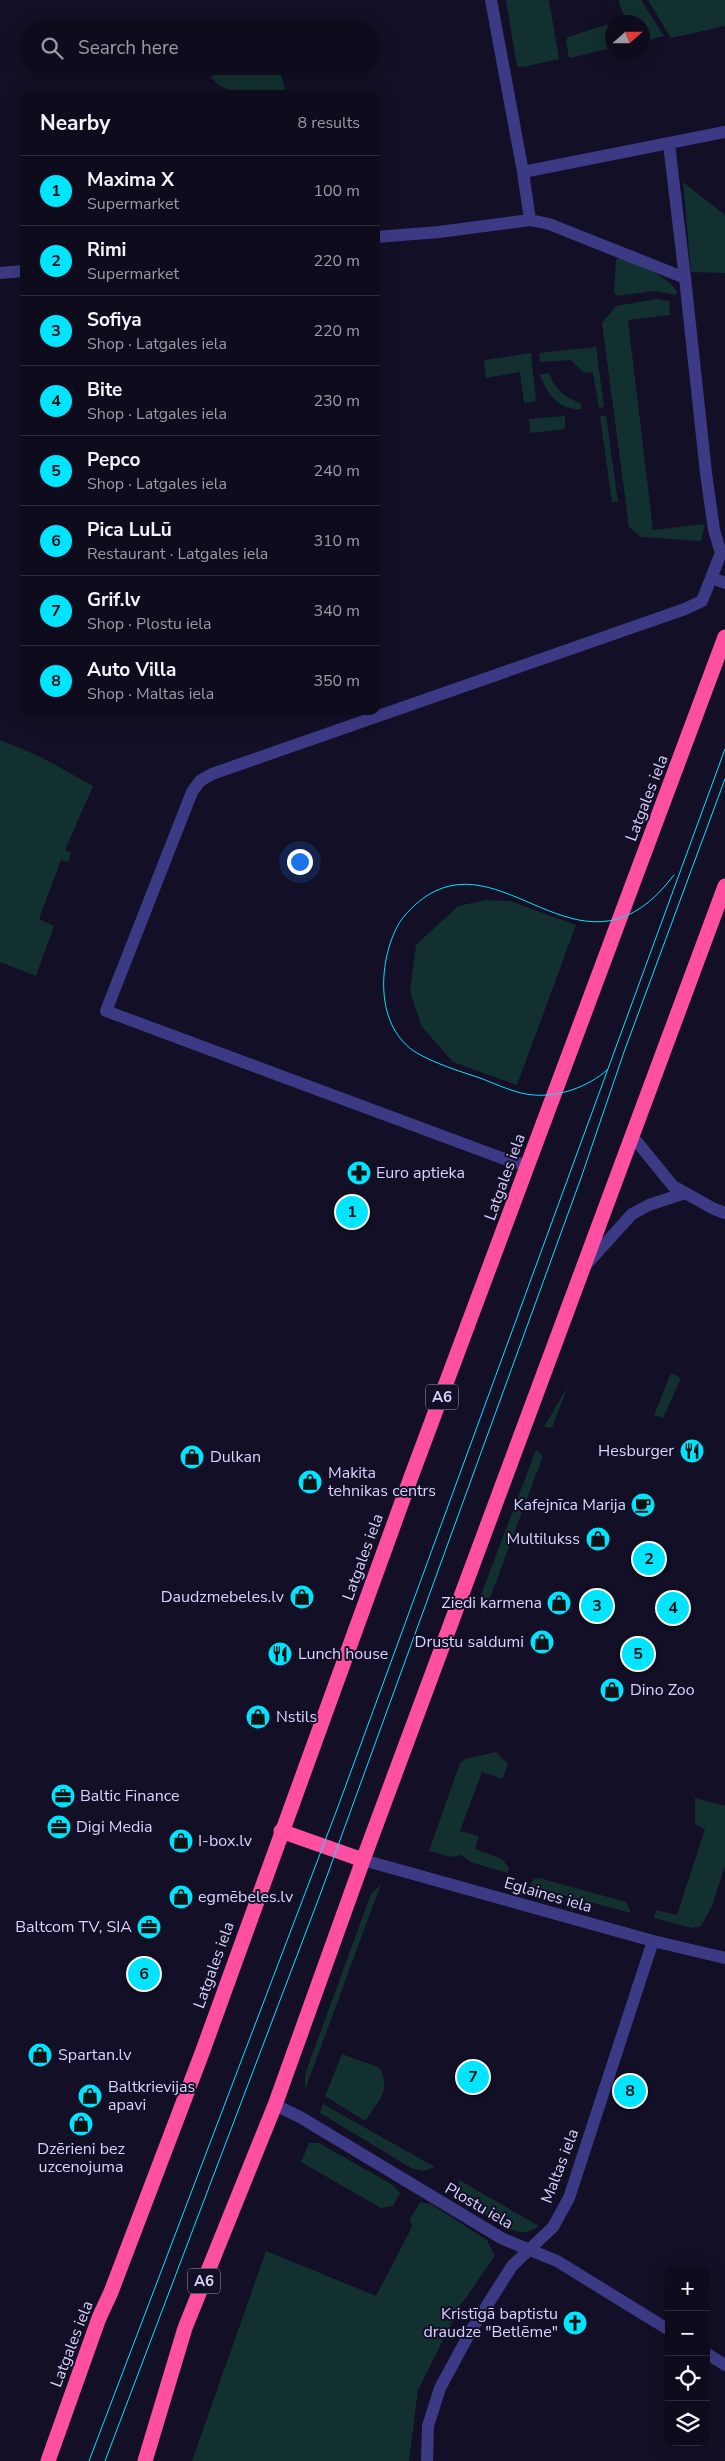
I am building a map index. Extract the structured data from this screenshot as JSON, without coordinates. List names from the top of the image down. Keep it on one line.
{"streets":{"highway":["Latgales iela","A6"],"street":["Eglaines iela","Maltas iela","Plostu iela"]},"crossings":[["A6","Eglaines iela"],["A6","Plostu iela"],["Eglaines iela","Maltas iela"],["Maltas iela","Plostu iela"]],"places":{"pharmacy":["Euro aptieka"],"restaurant":["Hesburger","Lunch house"],"shop":["Dulkan","Makita tehnikas centrs","Multilukss","Daudzmebeles.lv","Ziedi karmena","Drustu saldumi","Dino Zoo","Nstils","I-box.lv","egmēbeles.lv","Spartan.lv","Baltkrievijas apavi","Dzērieni bez uzcenojuma"],"cafe":["Kafejnīca Marija"],"office":["Baltic Finance","Digi Media","Baltcom TV, SIA"],"church":["Kristīgā baptistu draudze \"Betlēme\""]},"north":"right","page":{"search":"Search here","heading":["Nearby","8 results"],"list":[{"mark":"1","name":"Maxima X","note":"Supermarket","value":"100 m"},{"mark":"2","name":"Rimi","note":"Supermarket","value":"220 m"},{"mark":"3","name":"Sofiya","note":"Shop · Latgales iela","value":"220 m"},{"mark":"4","name":"Bite","note":"Shop · Latgales iela","value":"230 m"},{"mark":"5","name":"Pepco","note":"Shop · Latgales iela","value":"240 m"},{"mark":"6","name":"Pica LuLū","note":"Restaurant · Latgales iela","value":"310 m"},{"mark":"7","name":"Grif.lv","note":"Shop · Plostu iela","value":"340 m"},{"mark":"8","name":"Auto Villa","note":"Shop · Maltas iela","value":"350 m"}],"pins":["1","2","3","4","5","6","7","8"],"map_buttons":["+","−"]}}
